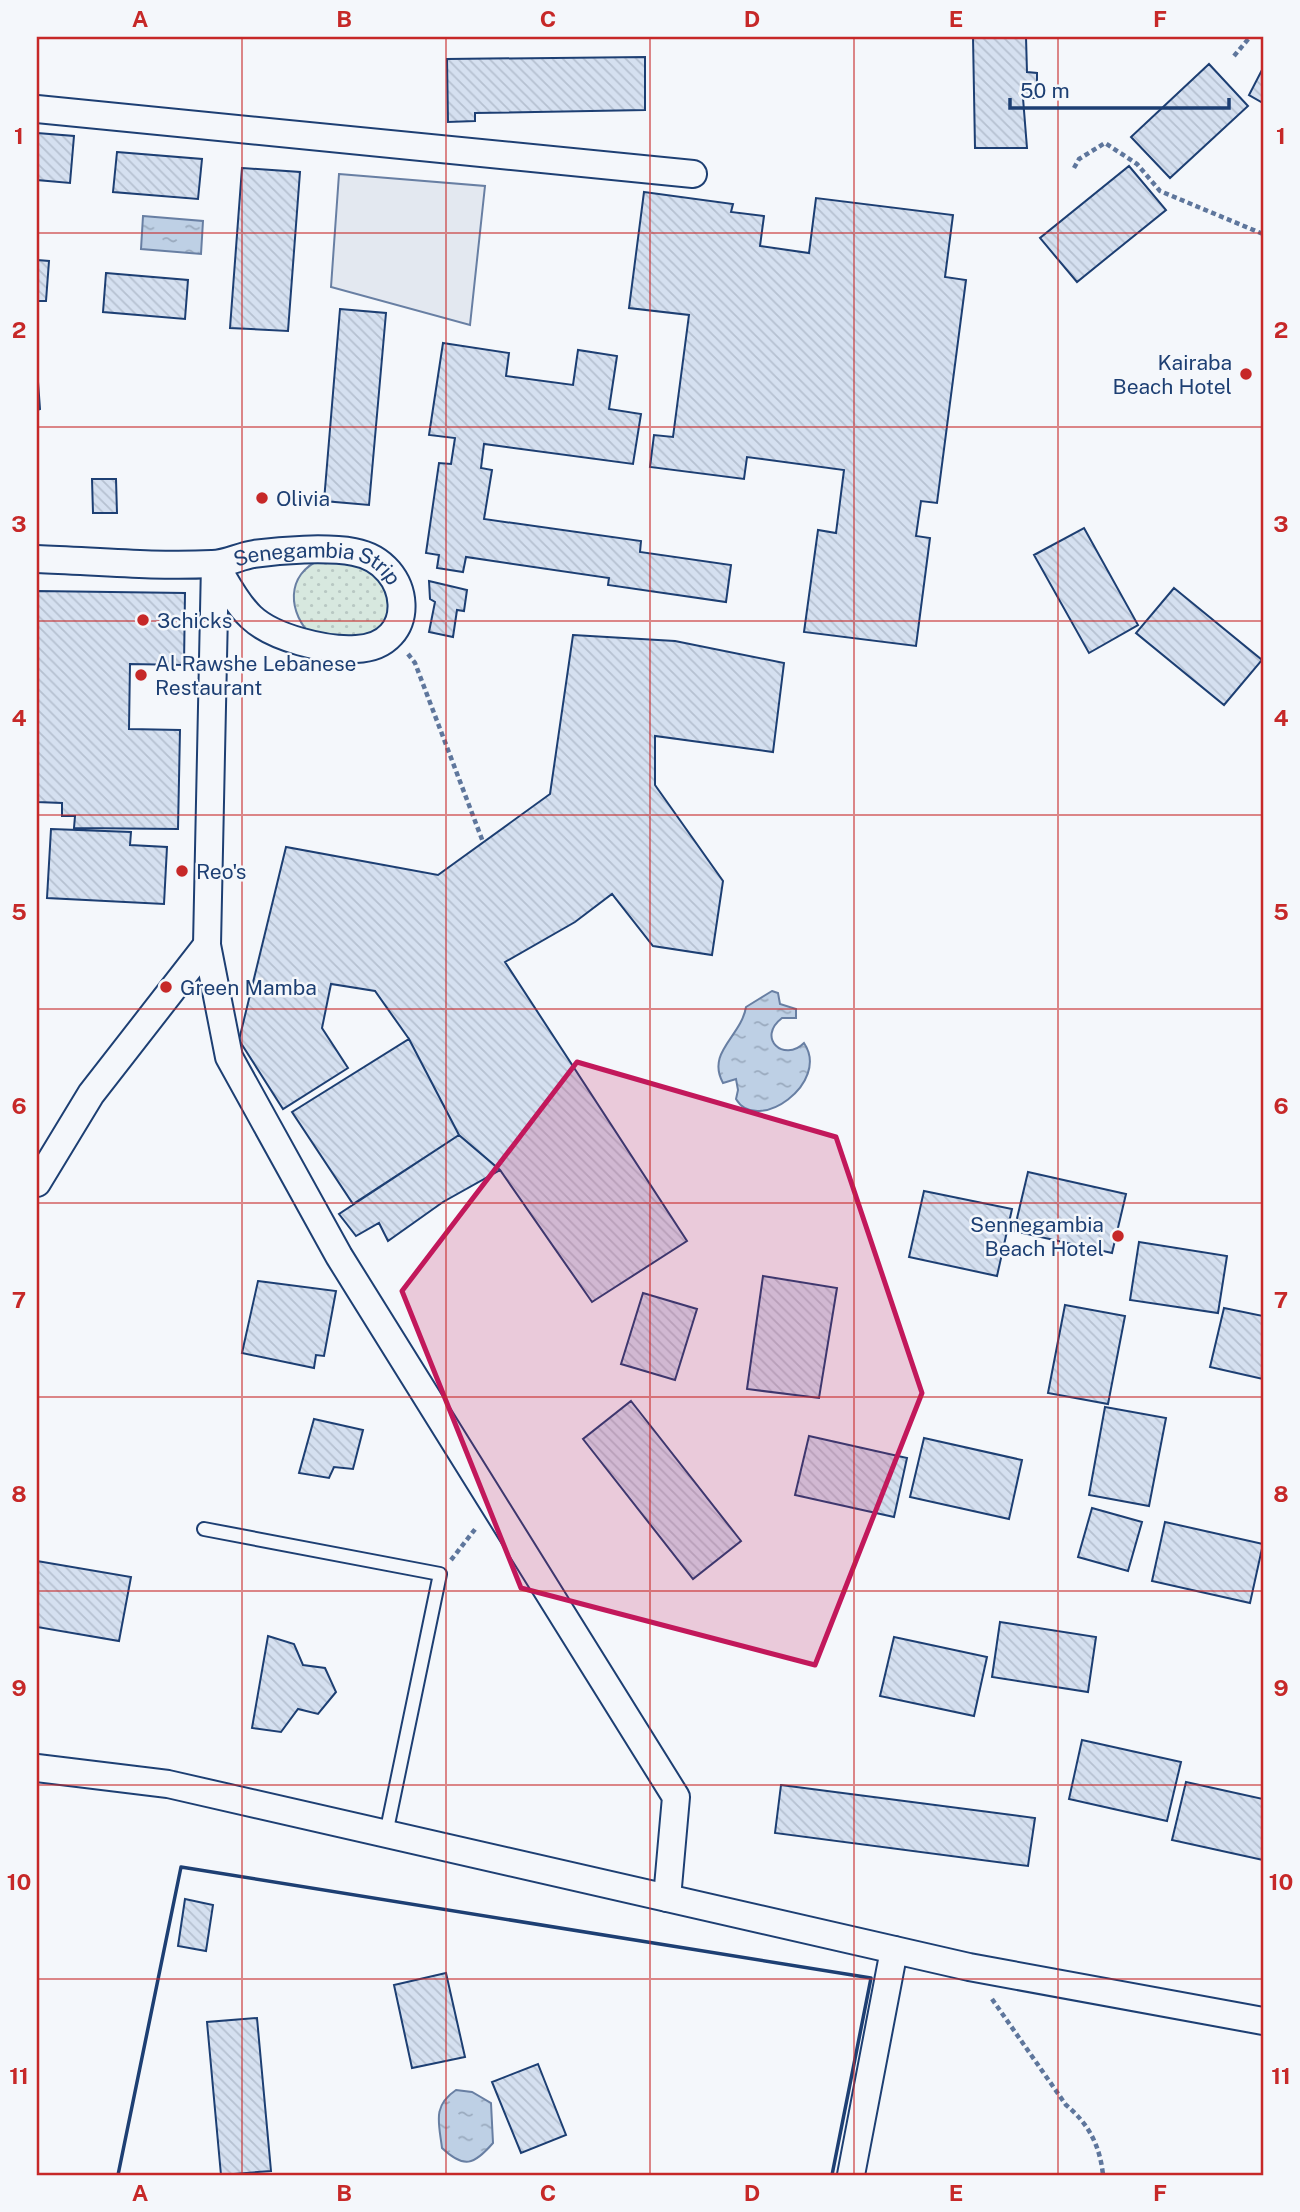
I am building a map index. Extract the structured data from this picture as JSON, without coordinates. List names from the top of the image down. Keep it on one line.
{"streets":{"street":["Senegambia Strip"]},"places":["Kairaba Beach Hotel","Olivia","3chicks","Al Rawshe Lebanese Restaurant","Reo's","Green Mamba","Sennegambia Beach Hotel"],"scale_bar":"50 m","grid":{"columns":["A","B","C","D","E","F"],"rows":["1","2","3","4","5","6","7","8","9","10","11"]}}
